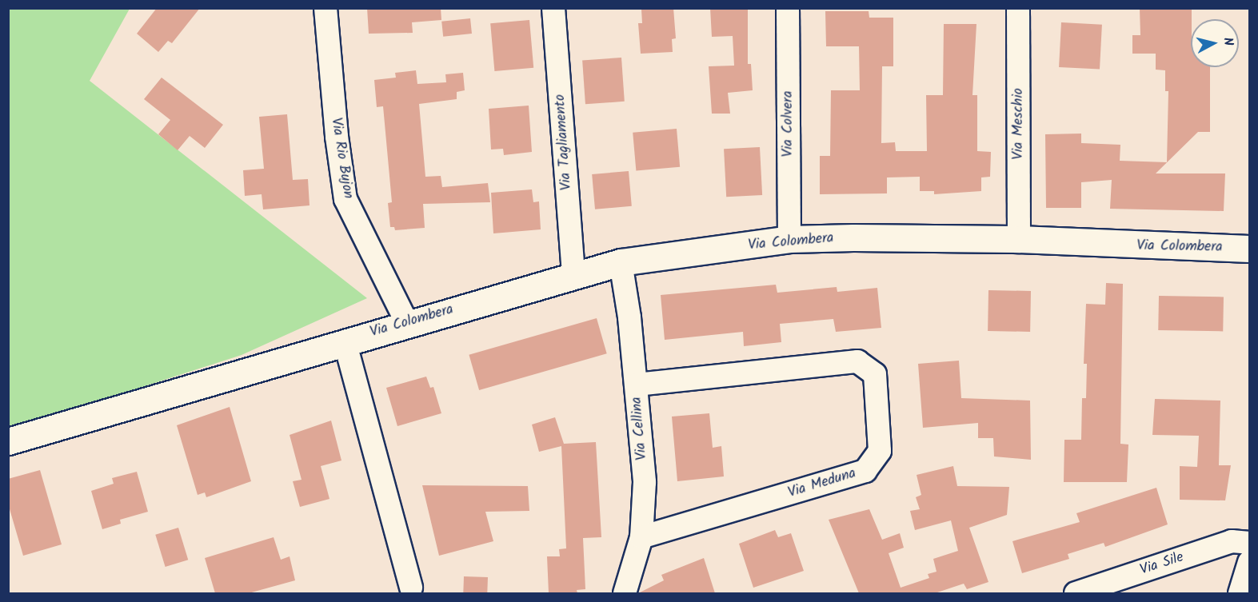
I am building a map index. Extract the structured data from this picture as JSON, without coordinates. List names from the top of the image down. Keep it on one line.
{"streets":{"street":["Via Colvera","Via Meschio","Via Tagliamento","Via Rio Bujon","Via Colombera","Via Cellina","Via Meduna","Via Sile"]},"crossings":[["Via Colvera","Via Colombera"],["Via Meschio","Via Colombera"],["Via Tagliamento","Via Colombera"],["Via Rio Bujon","Via Colombera"],["Via Colombera","Via Cellina"],["Via Cellina","Via Meduna"]],"north":"right"}
